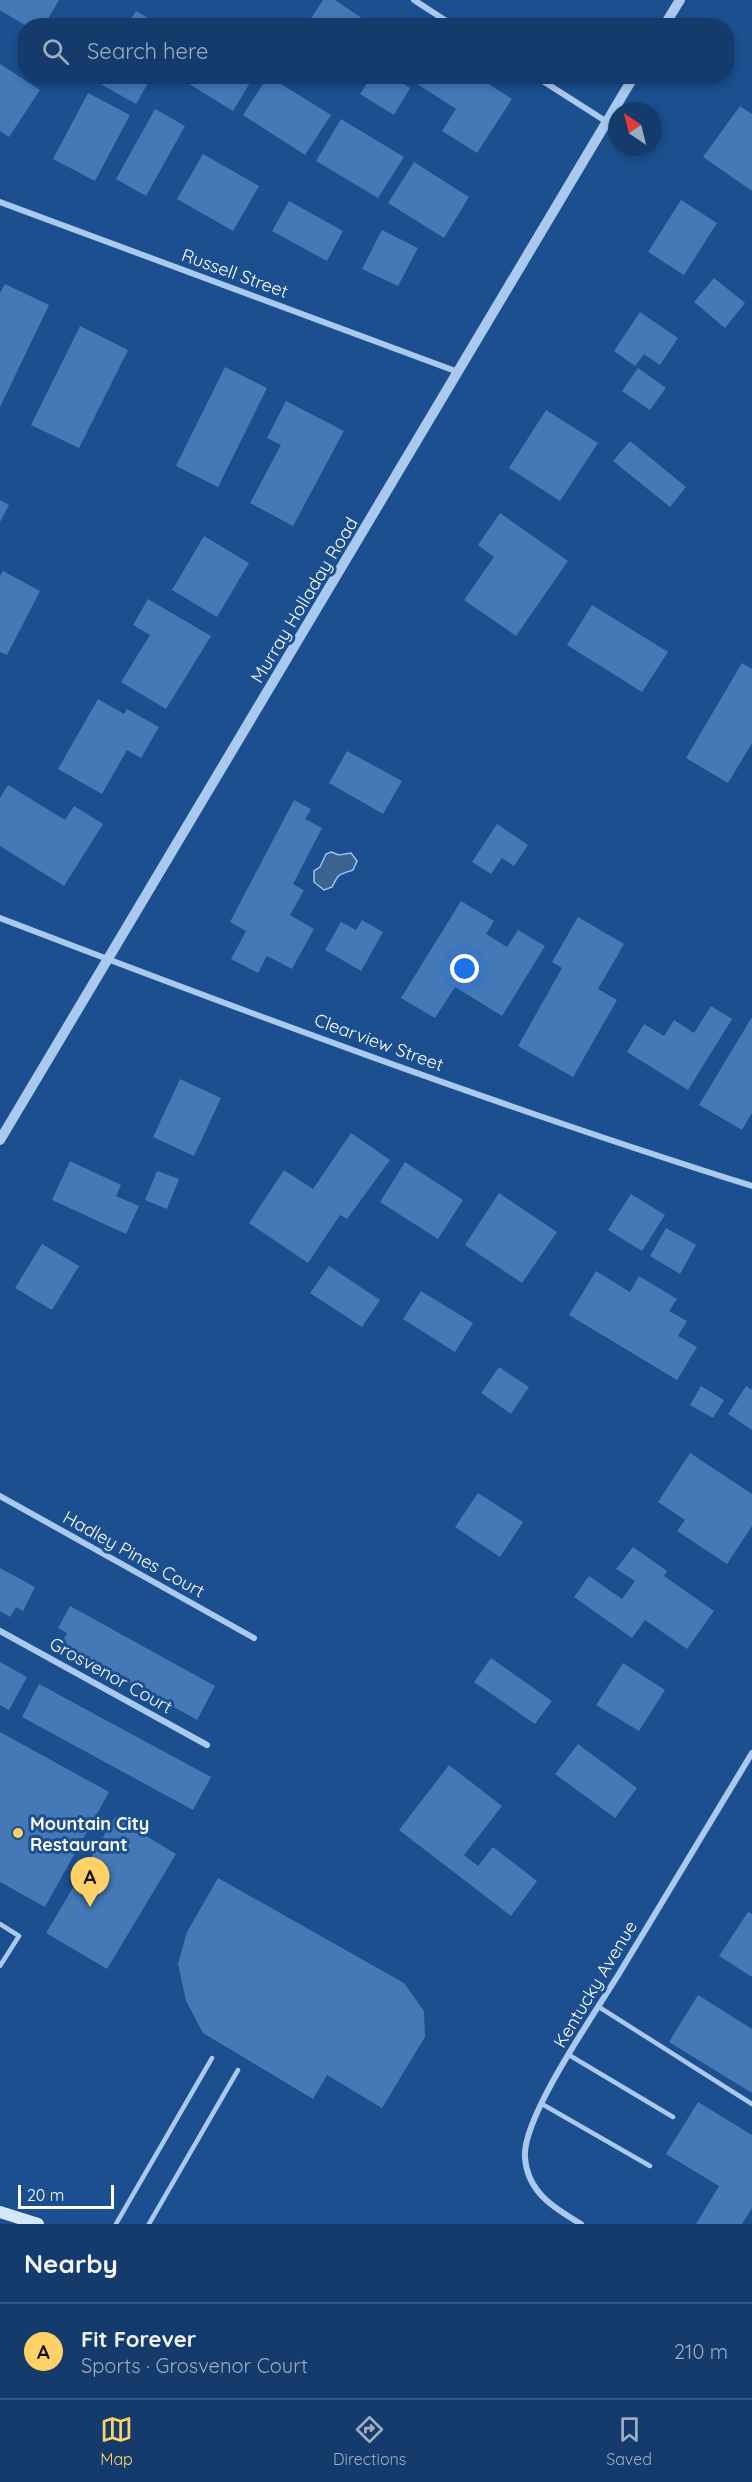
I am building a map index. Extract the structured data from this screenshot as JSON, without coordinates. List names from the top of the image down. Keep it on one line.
{"streets":{"street":["Russell Street","Murray Holladay Road","Clearview Street","Hadley Pines Court","Grosvenor Court","Kentucky Avenue"]},"crossings":[["Russell Street","Murray Holladay Road"],["Murray Holladay Road","Clearview Street"]],"places":["Mountain City Restaurant"],"scale_bar":"20 m","north":"top left","page":{"search":"Search here","pins":"A","scale":"20 m","heading":"Nearby","list":[{"mark":"A","name":"Fit Forever","note":"Sports · Grosvenor Court","value":"210 m"}],"nav":["Map","Directions","Saved"]}}
